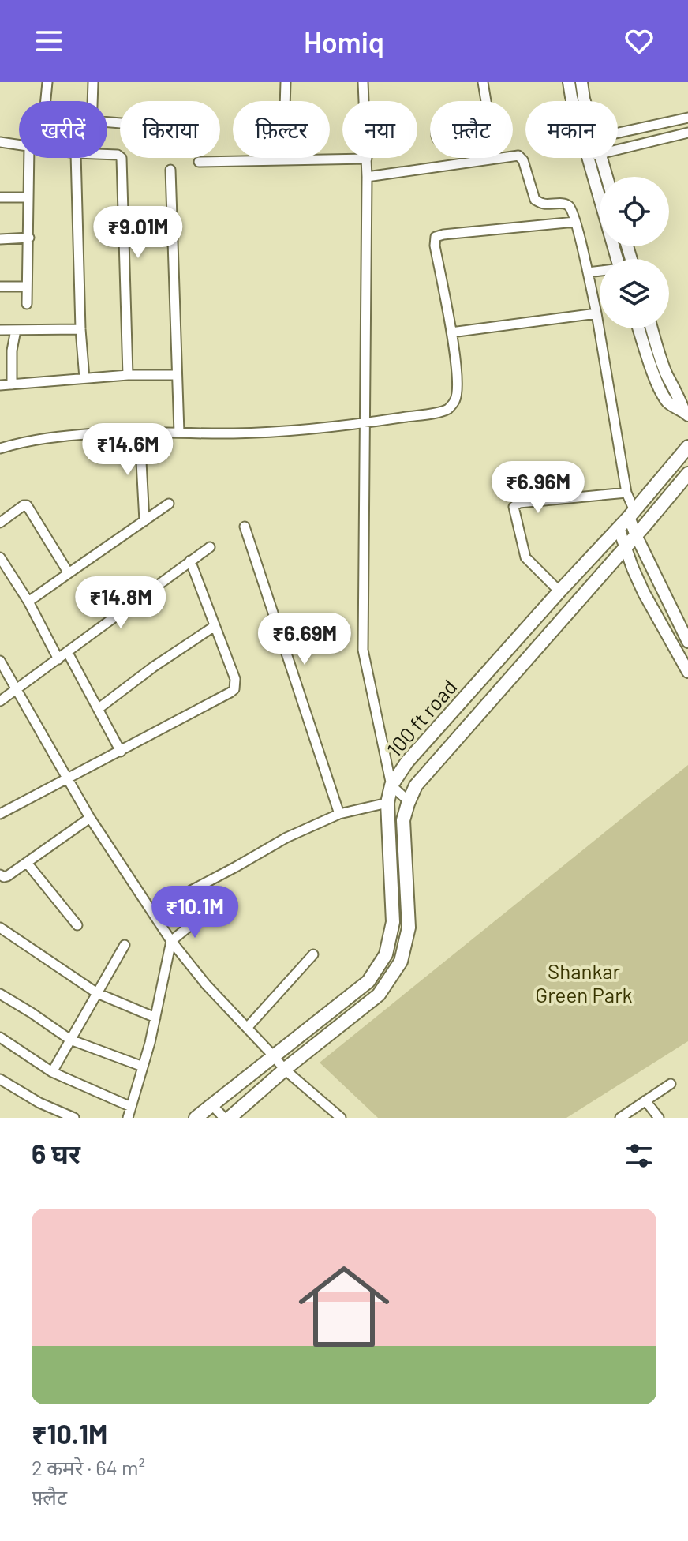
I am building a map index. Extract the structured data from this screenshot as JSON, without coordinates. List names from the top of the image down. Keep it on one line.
{"streets":{"main road":["100 ft road"]},"parks":["Shankar Green Park"],"page":{"header":"Homiq","chip":["खरीदें","किराया","फ़िल्टर","नया","फ़्लैट","मकान"],"price":["₹9.01M","₹14.6M","₹6.96M","₹14.8M","₹6.69M","₹10.1M"],"heading":"6 घर","list":[{"name":"₹10.1M","note":"2 कमरे · 64 m² · फ़्लैट"}]}}
